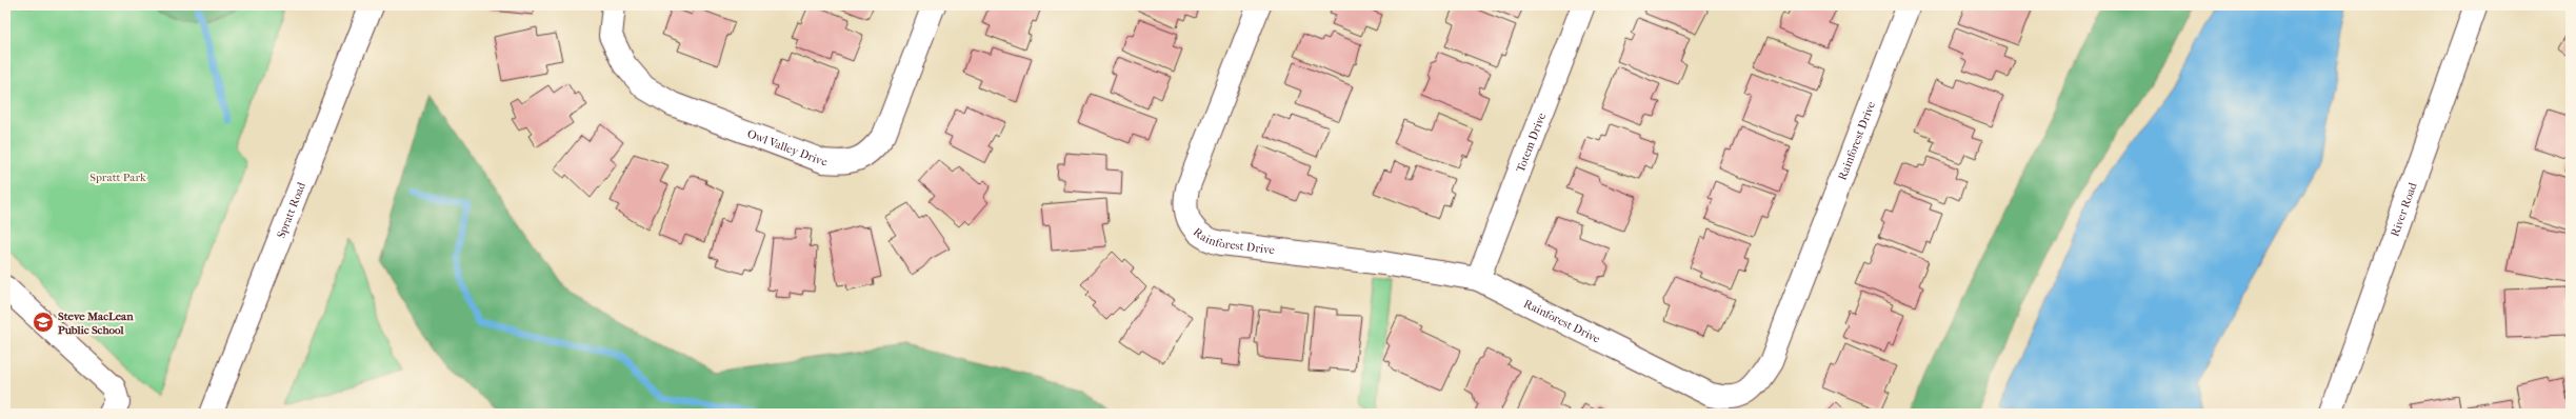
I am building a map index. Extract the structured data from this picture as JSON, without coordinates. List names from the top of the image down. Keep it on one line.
{"streets":{"street":["Rainforest Drive","Totem Drive","Owl Valley Drive","Spratt Road","River Road"]},"crossings":[["Rainforest Drive","Totem Drive"]],"parks":["Spratt Park"],"places":{"school or university":["Steve MacLean Public School"]}}
